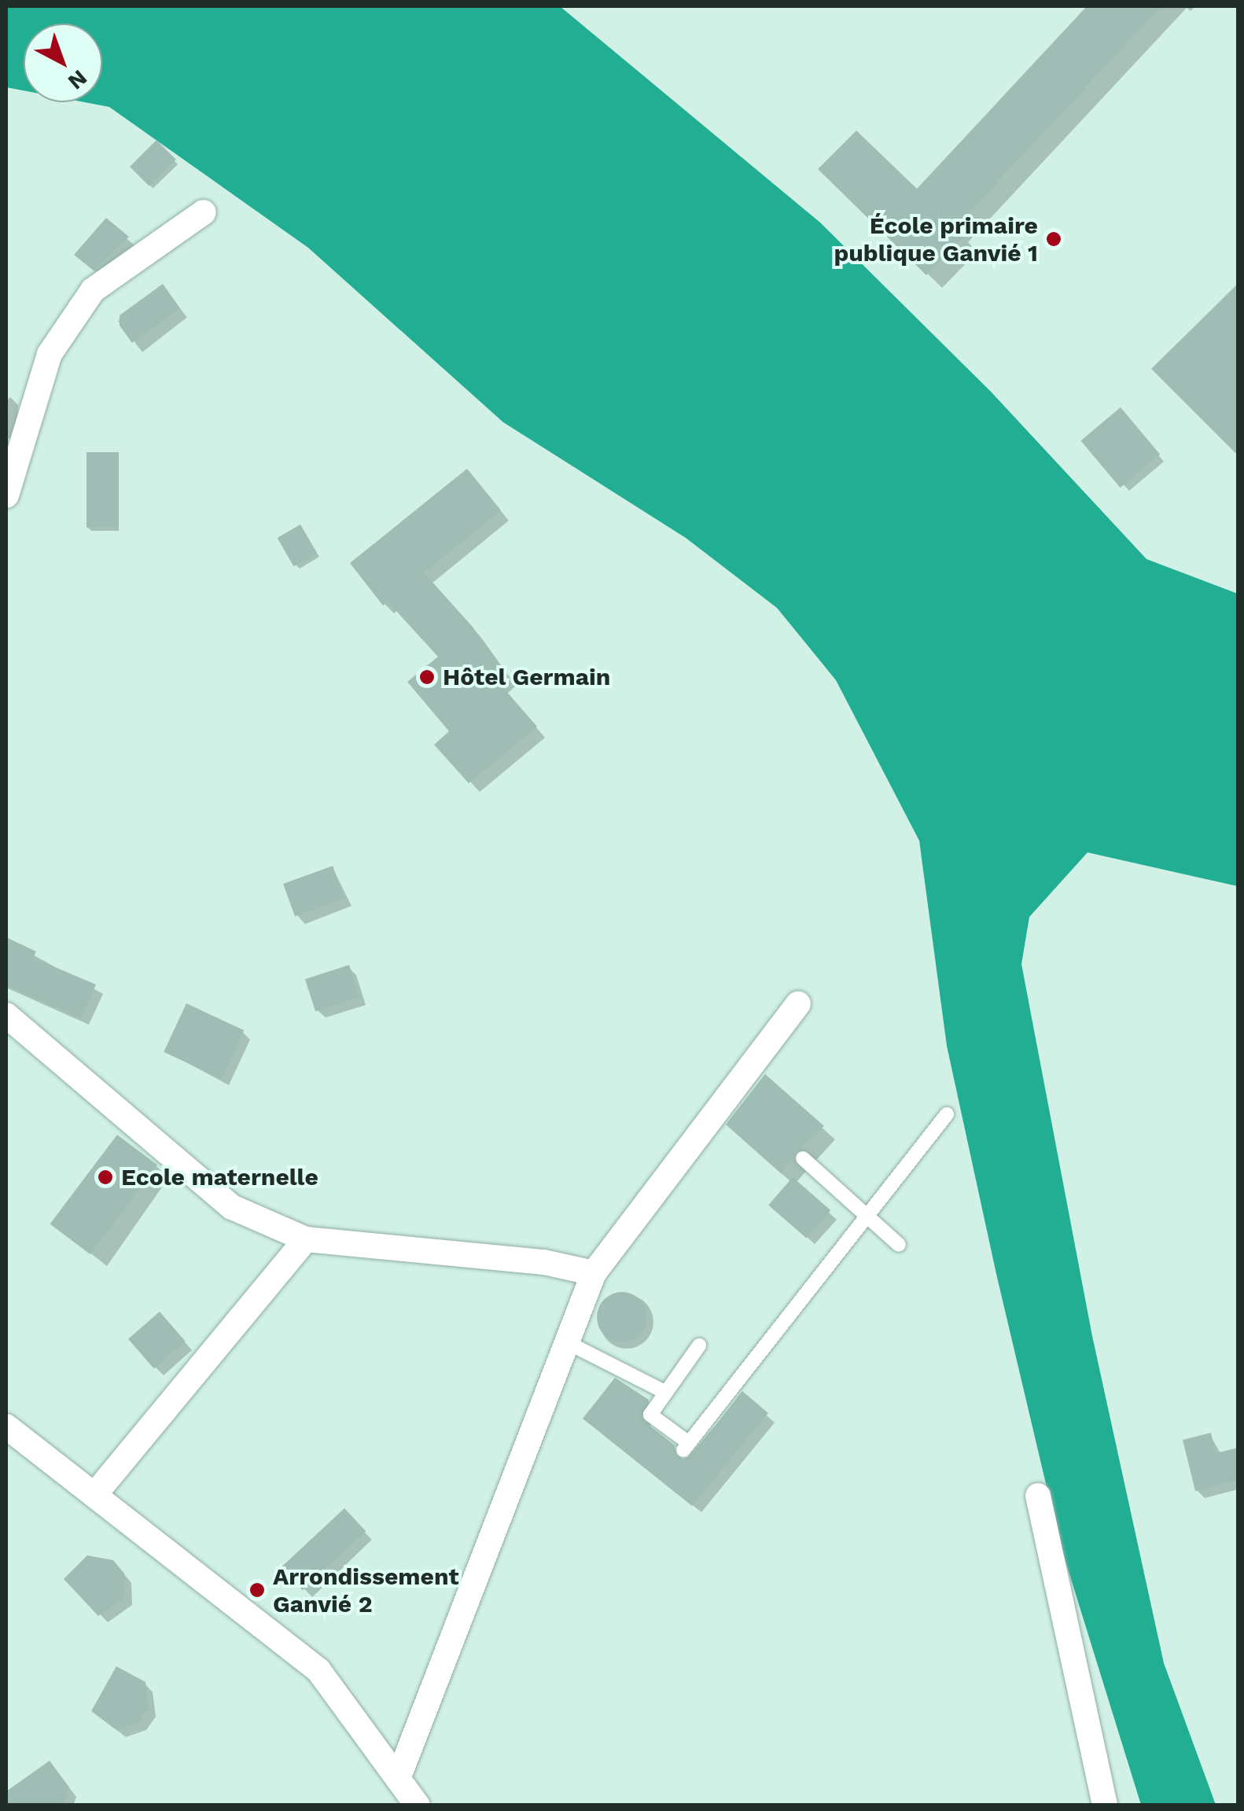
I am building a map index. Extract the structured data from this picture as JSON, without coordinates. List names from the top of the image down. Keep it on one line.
{"places":["École primaire publique Ganvié 1","Hôtel Germain","Ecole maternelle","Arrondissement Ganvié 2"],"north":"bottom right"}
